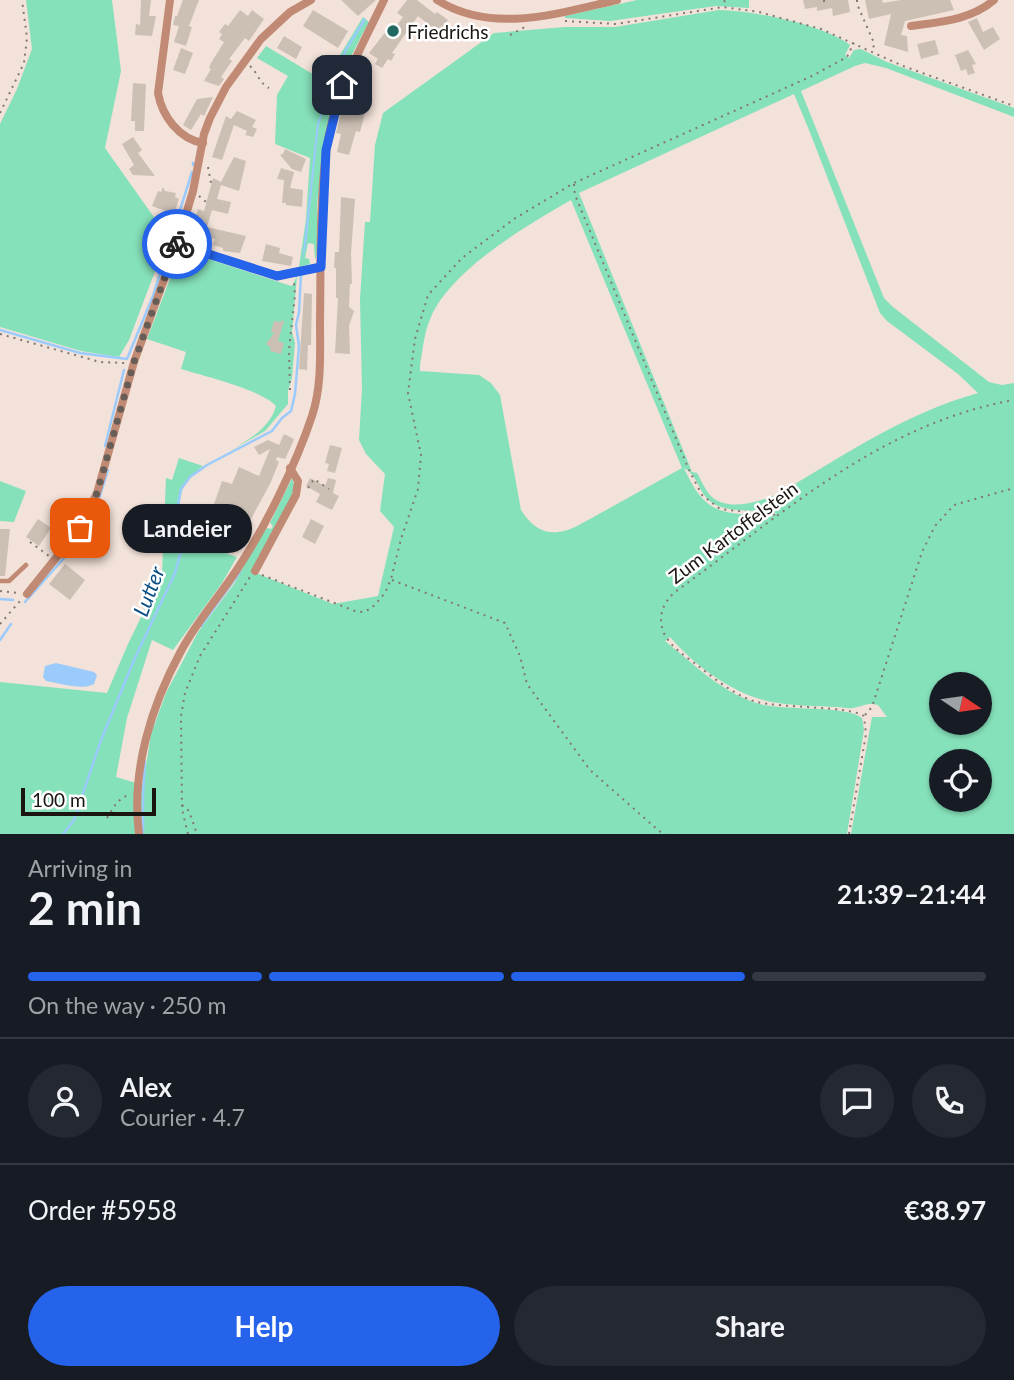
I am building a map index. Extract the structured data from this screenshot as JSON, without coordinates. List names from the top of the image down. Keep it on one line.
{"streets":{"path":["Zum Kartoffelstein"]},"water":["Lutter"],"places":["Friedrichs","Landeier"],"scale_bar":"100 m","north":"right","page":{"bubble":"Landeier","scale":"100 m","heading":["2 min","Arriving in","21:39–21:44"],"panel":["Alex","Courier · 4.7","Order #5958","€38.97"],"bar":"On the way · 250 m","buttons":["Help","Share"]}}
